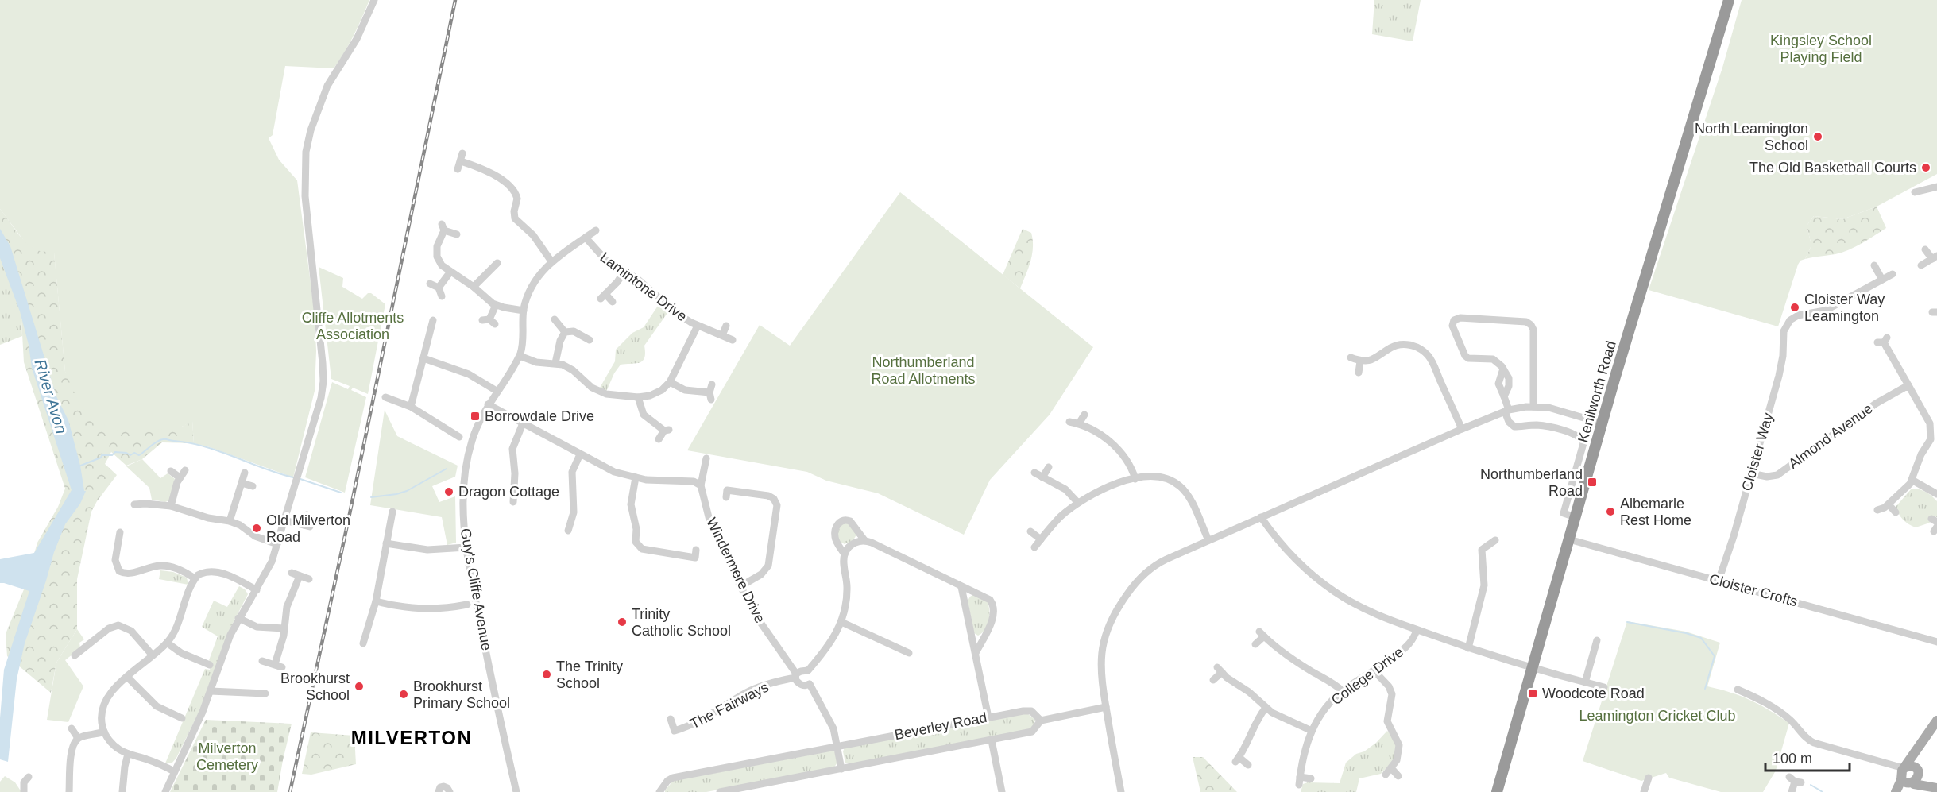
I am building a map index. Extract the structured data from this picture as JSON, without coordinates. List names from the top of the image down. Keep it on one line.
{"streets":{"highway":["Kenilworth Road"],"street":["Lamintone Drive","Almond Avenue","Cloister Way","Windermere Drive","Guy's Cliffe Avenue","Cloister Crofts","College Drive","The Fairways","Beverley Road"]},"crossings":[["Lamintone Drive","Guy's Cliffe Avenue"],["Kenilworth Road","Cloister Crofts"],["Almond Avenue","Cloister Way"],["Cloister Way","Cloister Crofts"],["Windermere Drive","The Fairways"]],"districts":["MILVERTON"],"water":["River Avon"],"parks":["Kingsley School Playing Field","Cliffe Allotments Association","Northumberland Road Allotments","Leamington Cricket Club","Milverton Cemetery"],"places":{"other":["North Leamington School","The Old Basketball Courts","Cloister Way Leamington","Dragon Cottage","Albemarle Rest Home","Old Milverton Road","Trinity Catholic School","The Trinity School","Brookhurst School","Brookhurst Primary School"],"transit":["Borrowdale Drive","Northumberland Road","Woodcote Road"]},"scale_bar":"100 m"}
